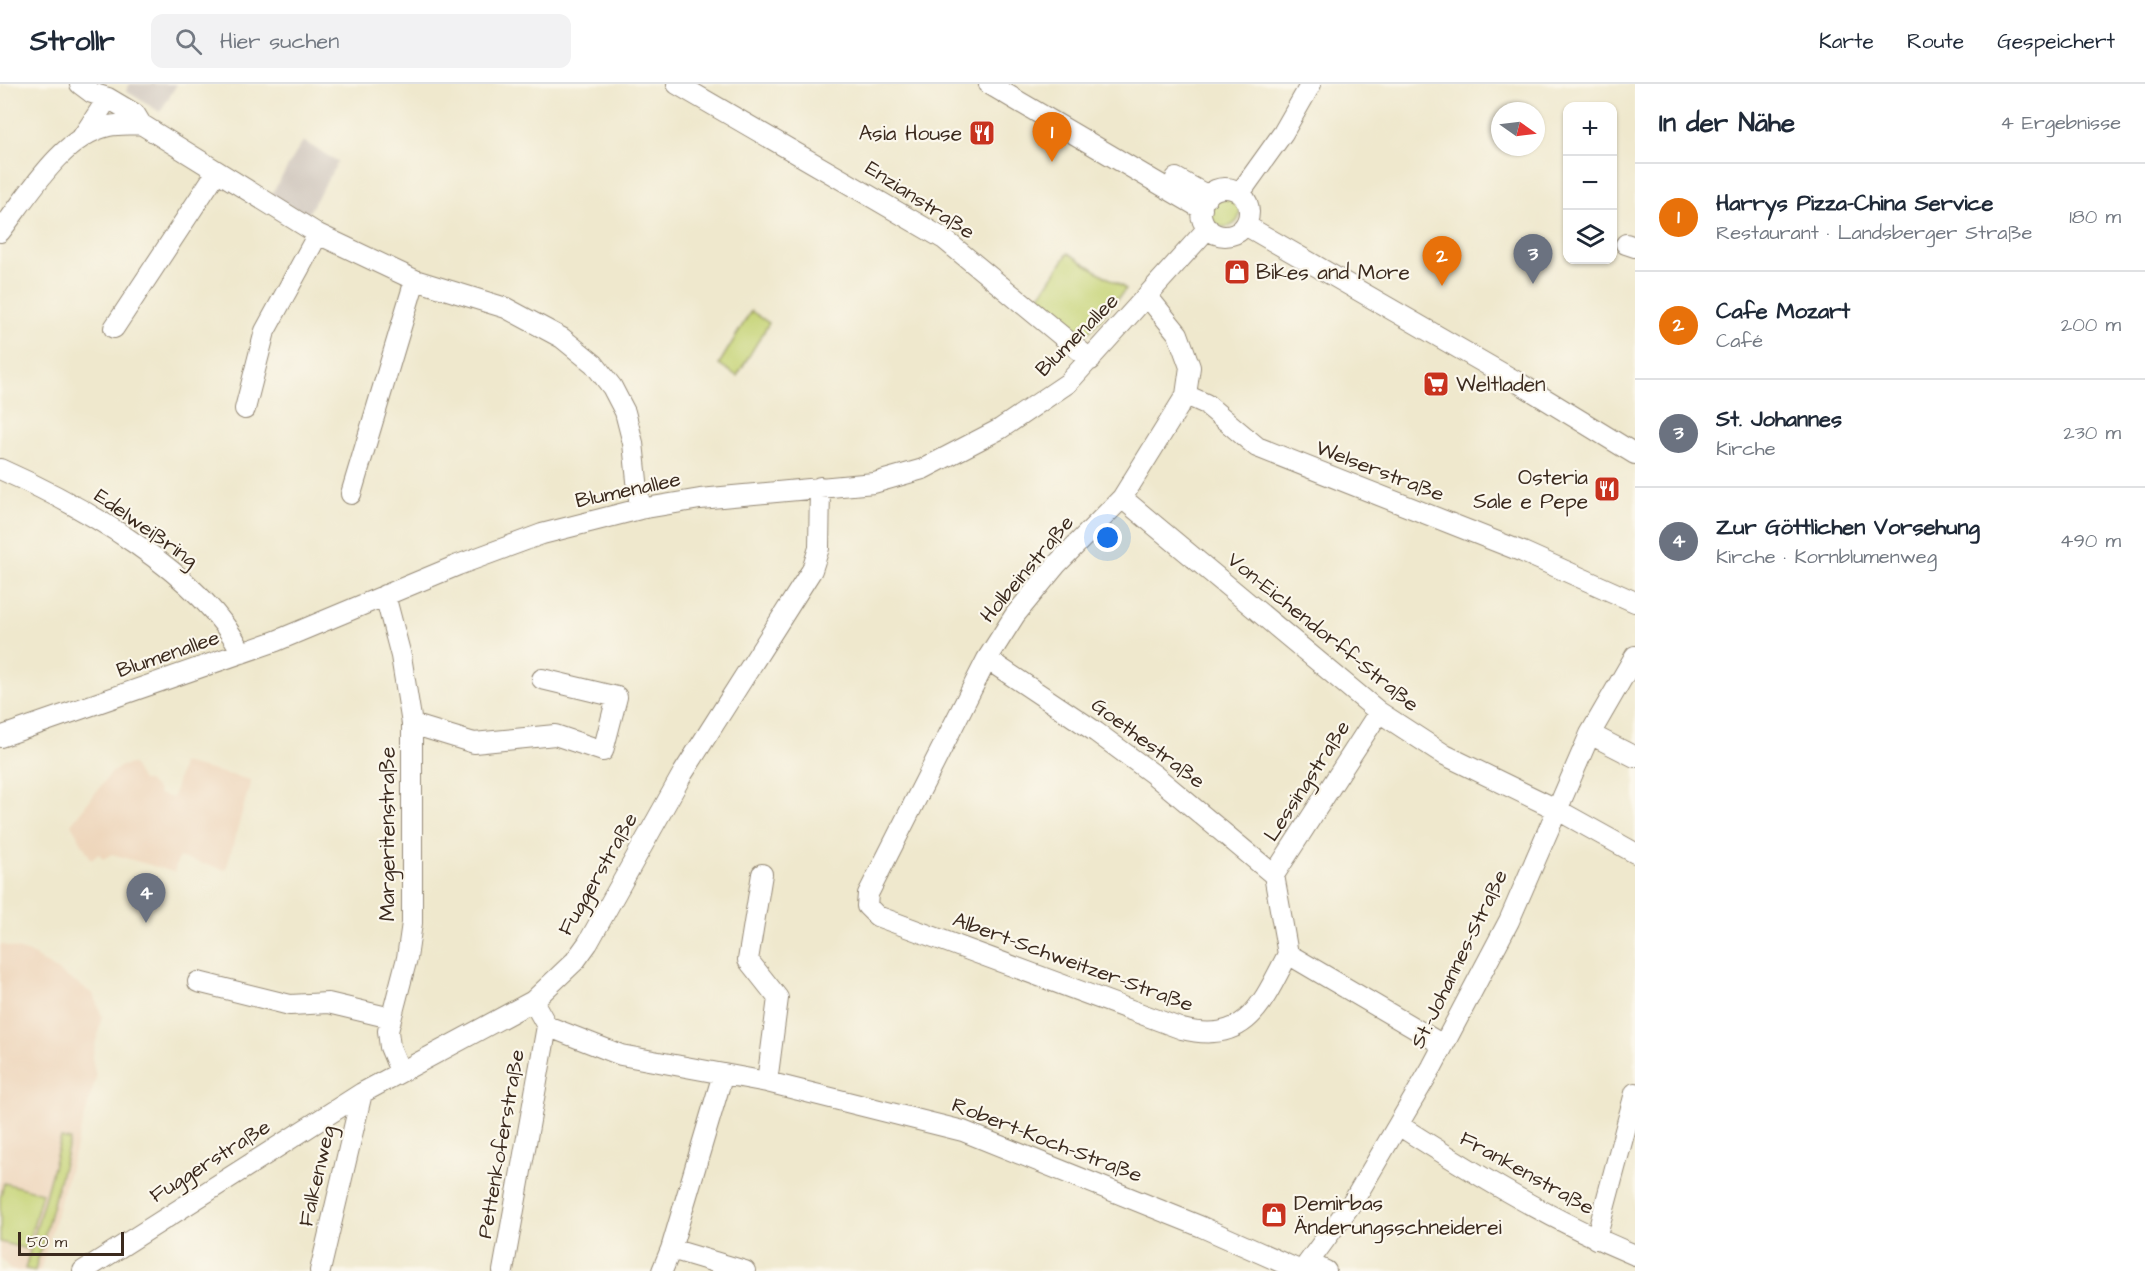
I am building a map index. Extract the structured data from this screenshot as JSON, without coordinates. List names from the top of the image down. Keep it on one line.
{"streets":{"street":["Enzianstraße","Blumenallee","Welserstraße","Edelweißring","Holbeinstraße","Von-Eichendorff-Straße","Goethestraße","Lessingstraße","Margeritenstraße","Fuggerstraße","St.-Johannes-Straße","Albert-Schweitzer-Straße","Robert-Koch-Straße","Pettenkoferstraße","Frankenstraße","Falkenweg"]},"crossings":[["Enzianstraße","Blumenallee"],["Blumenallee","Edelweißring"],["Blumenallee","Holbeinstraße"],["Blumenallee","Margeritenstraße"],["Blumenallee","Fuggerstraße"],["Welserstraße","Holbeinstraße"],["Holbeinstraße","Von-Eichendorff-Straße"],["Holbeinstraße","Goethestraße"],["Holbeinstraße","Albert-Schweitzer-Straße"],["Von-Eichendorff-Straße","Lessingstraße"],["Von-Eichendorff-Straße","St.-Johannes-Straße"],["Goethestraße","Lessingstraße"],["Margeritenstraße","Fuggerstraße"],["Fuggerstraße","Falkenweg"],["St.-Johannes-Straße","Robert-Koch-Straße"],["St.-Johannes-Straße","Frankenstraße"],["Robert-Koch-Straße","Pettenkoferstraße"]],"places":{"restaurant":["Asia House","Osteria Sale e Pepe"],"shop":["Bikes and More","Demirbas Änderungsschneiderei"],"supermarket":["Weltladen"]},"scale_bar":"50 m","north":"right","page":{"header":"Strollr","search":"Hier suchen","nav":["Karte","Route","Gespeichert"],"heading":["In der Nähe","4 Ergebnisse"],"map_buttons":["+","−"],"pins":["1","3","2","4"],"list":[{"mark":"1","name":"Harrys Pizza-China Service","note":"Restaurant · Landsberger Straße","value":"180 m"},{"mark":"2","name":"Cafe Mozart","note":"Café","value":"200 m"},{"mark":"3","name":"St. Johannes","note":"Kirche","value":"230 m"},{"mark":"4","name":"Zur Göttlichen Vorsehung","note":"Kirche · Kornblumenweg","value":"490 m"}],"scale":"50 m"}}
